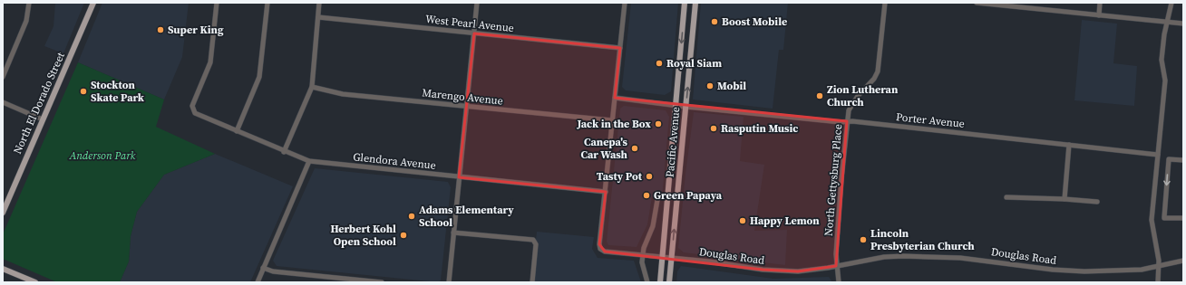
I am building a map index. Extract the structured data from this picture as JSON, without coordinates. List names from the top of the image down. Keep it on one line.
{"streets":{"main road":["North El Dorado Street","Pacific Avenue"],"street":["West Pearl Avenue","Marengo Avenue","Porter Avenue","Glendora Avenue","North Gettysburg Place","Douglas Road"]},"crossings":[["Porter Avenue","Pacific Avenue"],["Porter Avenue","North Gettysburg Place"],["Pacific Avenue","Douglas Road"],["Glendora Avenue","Douglas Road"],["North Gettysburg Place","Douglas Road"]],"parks":["Anderson Park"],"places":["Boost Mobile","Super King","Royal Siam","Mobil","Stockton Skate Park","Zion Lutheran Church","Jack in the Box","Rasputin Music","Canepa's Car Wash","Tasty Pot","Green Papaya","Adams Elementary School","Happy Lemon","Herbert Kohl Open School","Lincoln Presbyterian Church"]}
